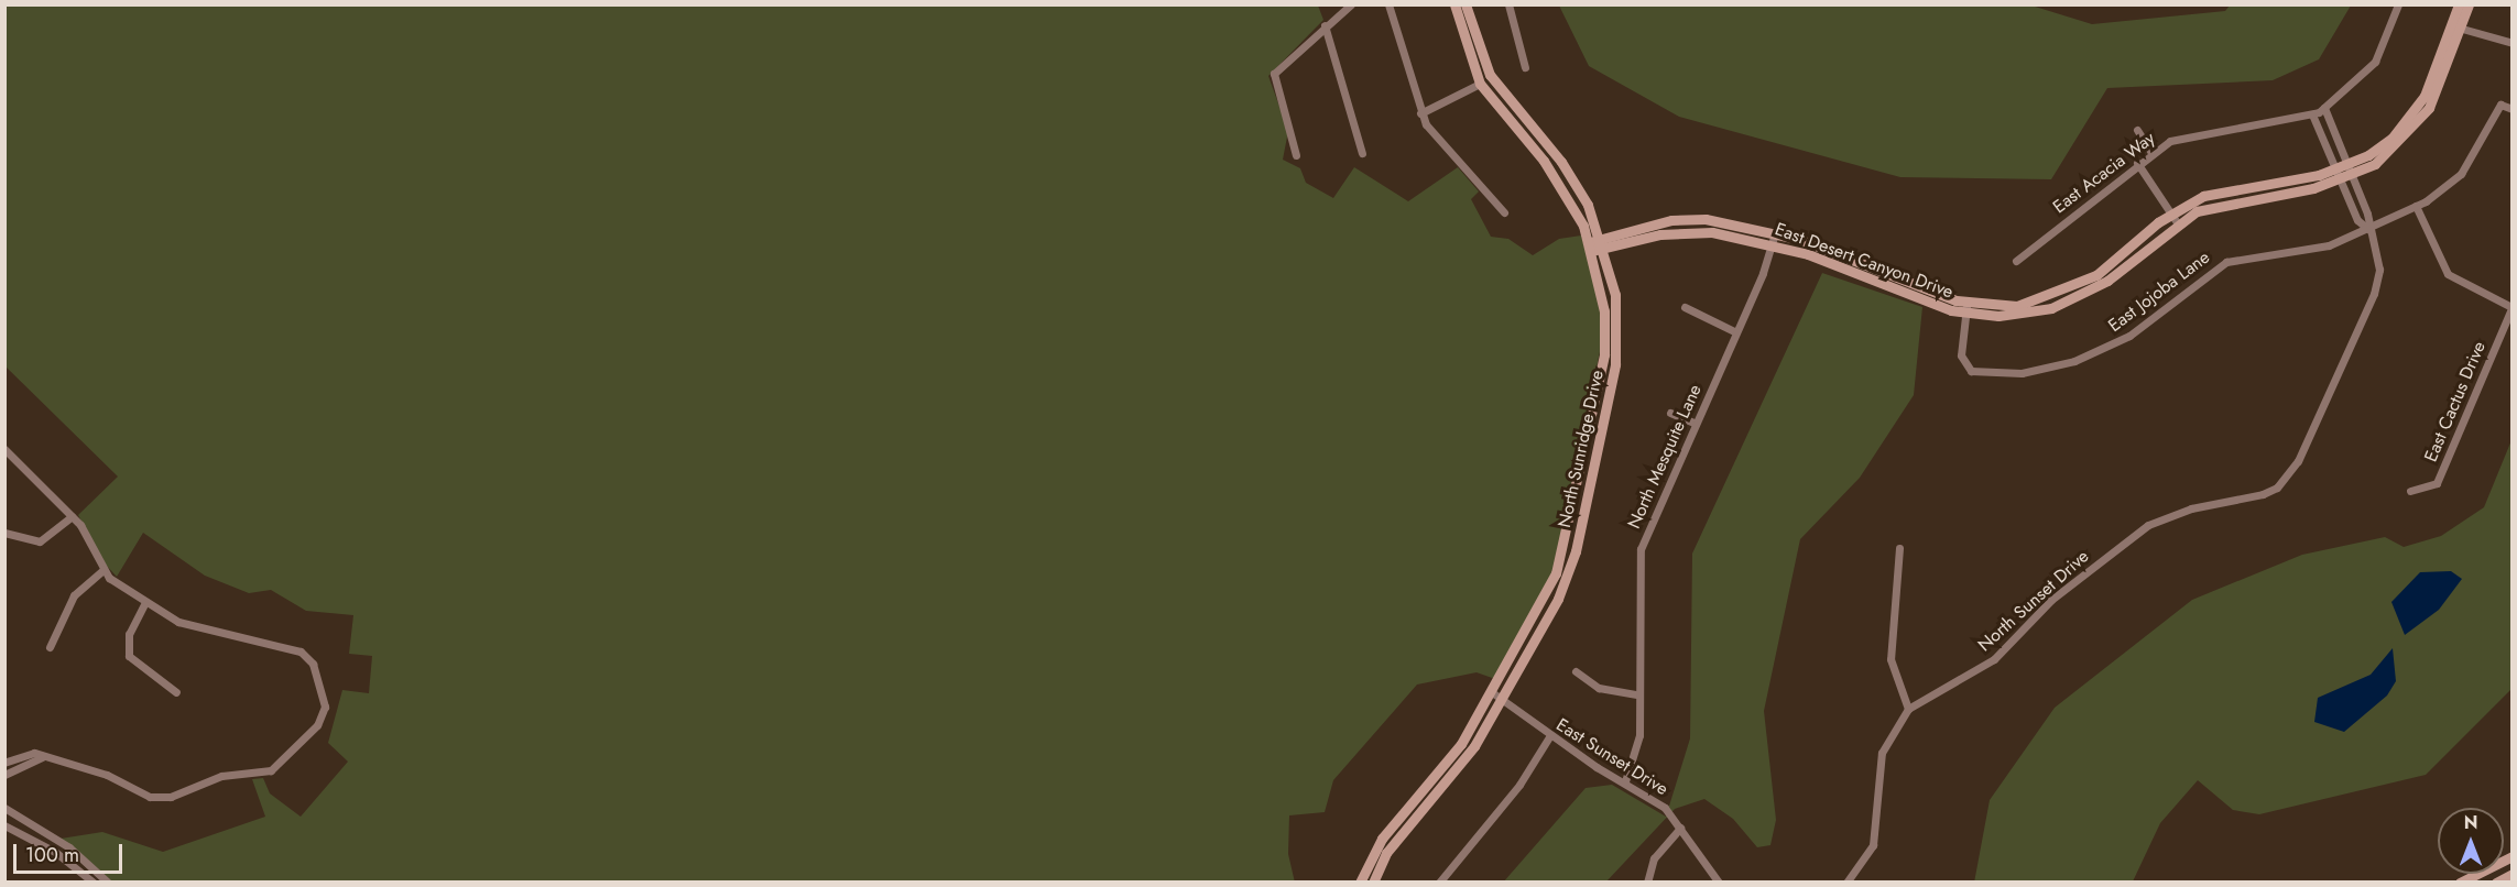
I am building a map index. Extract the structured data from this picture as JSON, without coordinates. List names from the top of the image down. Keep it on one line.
{"streets":{"street":["East Acacia Way","East Desert Canyon Drive","East Jojoba Lane","East Cactus Drive","North Sunridge Drive","North Mesquite Lane","North Sunset Drive","East Sunset Drive"]},"crossings":[["East Acacia Way","North Sunset Drive"],["East Desert Canyon Drive","East Jojoba Lane"],["East Desert Canyon Drive","North Sunridge Drive"],["East Desert Canyon Drive","North Mesquite Lane"],["East Desert Canyon Drive","North Sunset Drive"],["East Jojoba Lane","North Sunset Drive"],["North Sunridge Drive","East Sunset Drive"],["North Mesquite Lane","East Sunset Drive"]],"scale_bar":"100 m","north":"top"}
